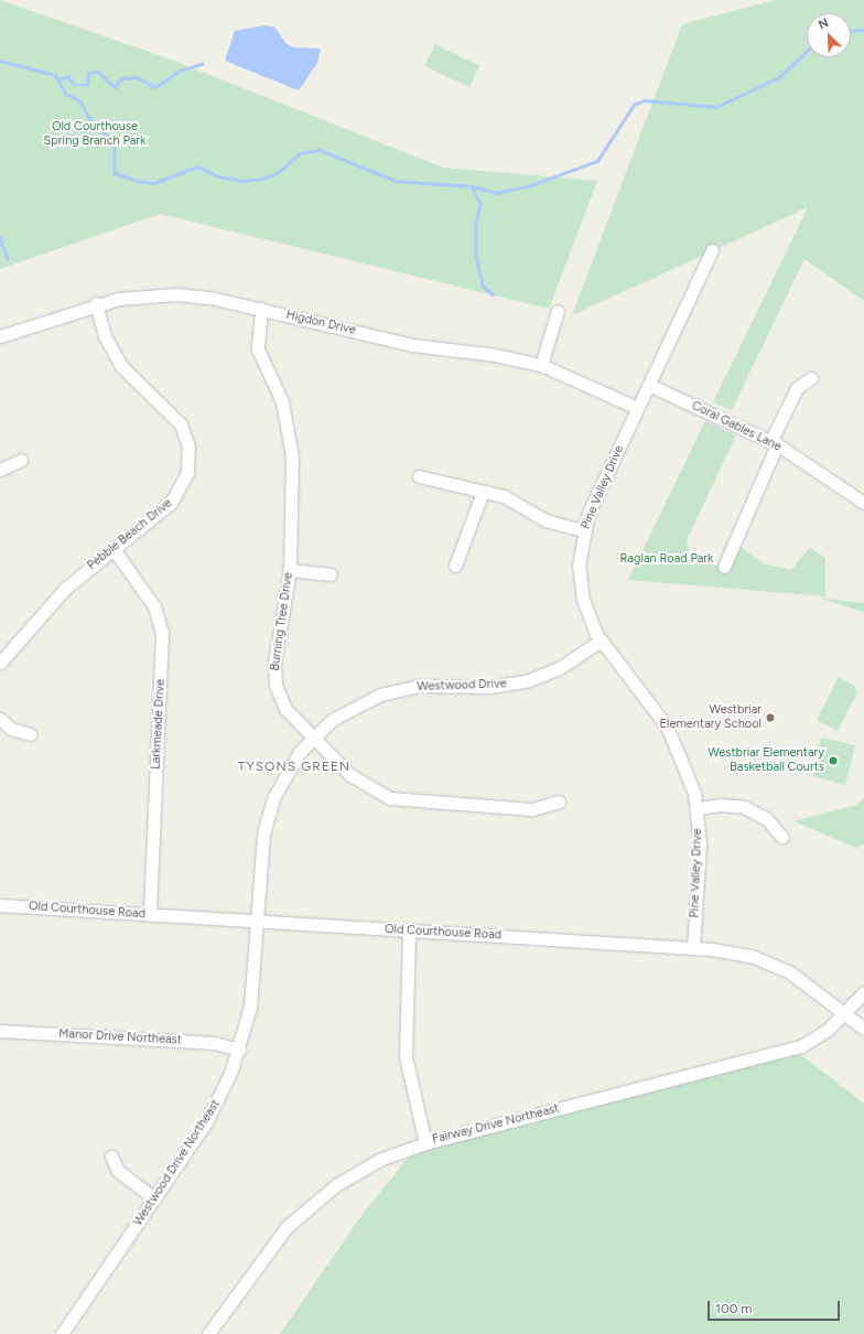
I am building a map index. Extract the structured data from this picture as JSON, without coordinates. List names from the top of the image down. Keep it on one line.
{"streets":{"street":["Higdon Drive","Coral Gables Lane","Pine Valley Drive","Pebble Beach Drive","Burning Tree Drive","Westwood Drive","Larkmeade Drive","Old Courthouse Road","Manor Drive Northeast","Fairway Drive Northeast","Westwood Drive Northeast"]},"crossings":[["Higdon Drive","Pine Valley Drive"],["Higdon Drive","Pebble Beach Drive"],["Higdon Drive","Burning Tree Drive"],["Coral Gables Lane","Pine Valley Drive"],["Pine Valley Drive","Westwood Drive"],["Pine Valley Drive","Old Courthouse Road"],["Pebble Beach Drive","Larkmeade Drive"],["Burning Tree Drive","Westwood Drive"],["Westwood Drive","Old Courthouse Road"],["Westwood Drive","Westwood Drive Northeast"],["Larkmeade Drive","Old Courthouse Road"],["Old Courthouse Road","Fairway Drive Northeast"],["Old Courthouse Road","Westwood Drive Northeast"],["Manor Drive Northeast","Westwood Drive Northeast"]],"districts":["TYSONS GREEN"],"parks":["Old Courthouse Spring Branch Park","Raglan Road Park"],"places":["Westbriar Elementary School","Westbriar Elementary Basketball Courts"],"scale_bar":"100 m","north":"top left"}
